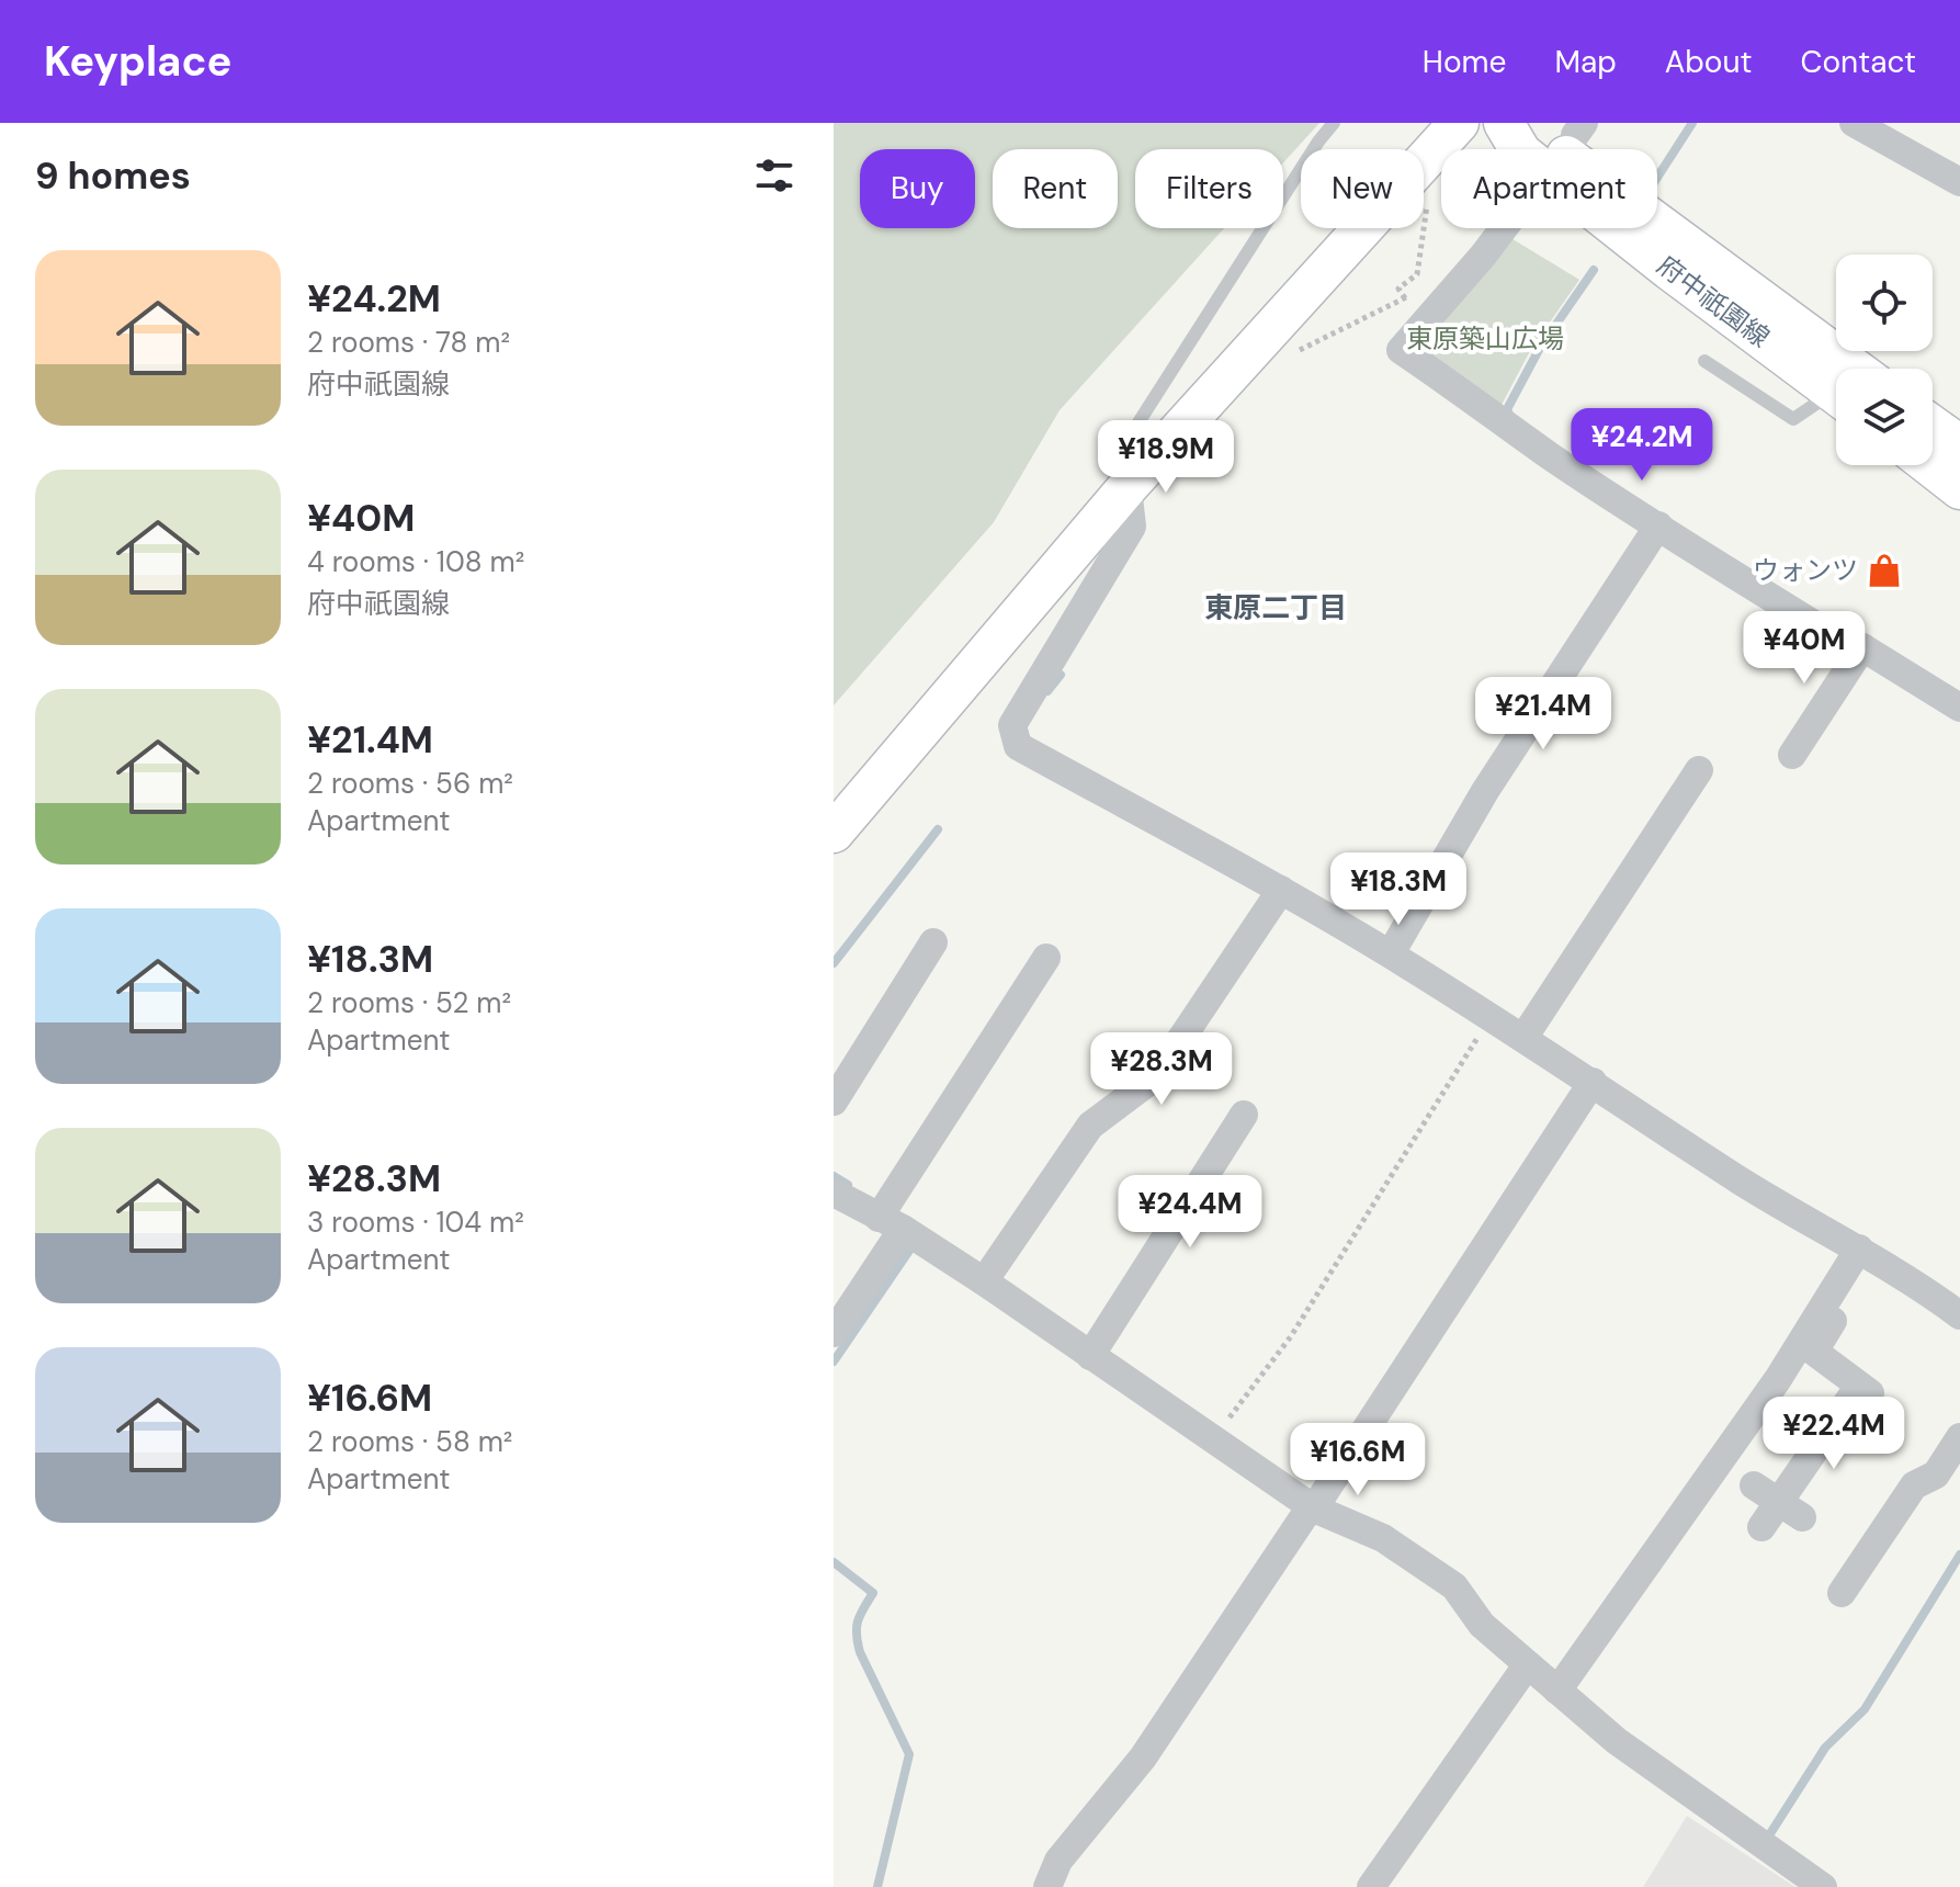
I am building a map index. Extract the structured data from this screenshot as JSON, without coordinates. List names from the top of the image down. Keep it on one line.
{"streets":{"main road":["府中祇園線"]},"districts":["東原二丁目"],"parks":["東原築山広場"],"places":{"shop":["ウォンツ"]},"page":{"header":"Keyplace","nav":["Home","Map","About","Contact"],"heading":"9 homes","chip":["Buy","Rent","Filters","New","Apartment"],"list":[{"name":"¥24.2M","note":"2 rooms · 78 m² · 府中祇園線"},{"name":"¥40M","note":"4 rooms · 108 m² · 府中祇園線"},{"name":"¥21.4M","note":"2 rooms · 56 m² · Apartment"},{"name":"¥18.3M","note":"2 rooms · 52 m² · Apartment"},{"name":"¥28.3M","note":"3 rooms · 104 m² · Apartment"},{"name":"¥16.6M","note":"2 rooms · 58 m² · Apartment"}],"price":["¥24.2M","¥18.9M","¥40M","¥21.4M","¥18.3M","¥28.3M","¥24.4M","¥22.4M","¥16.6M"]}}
